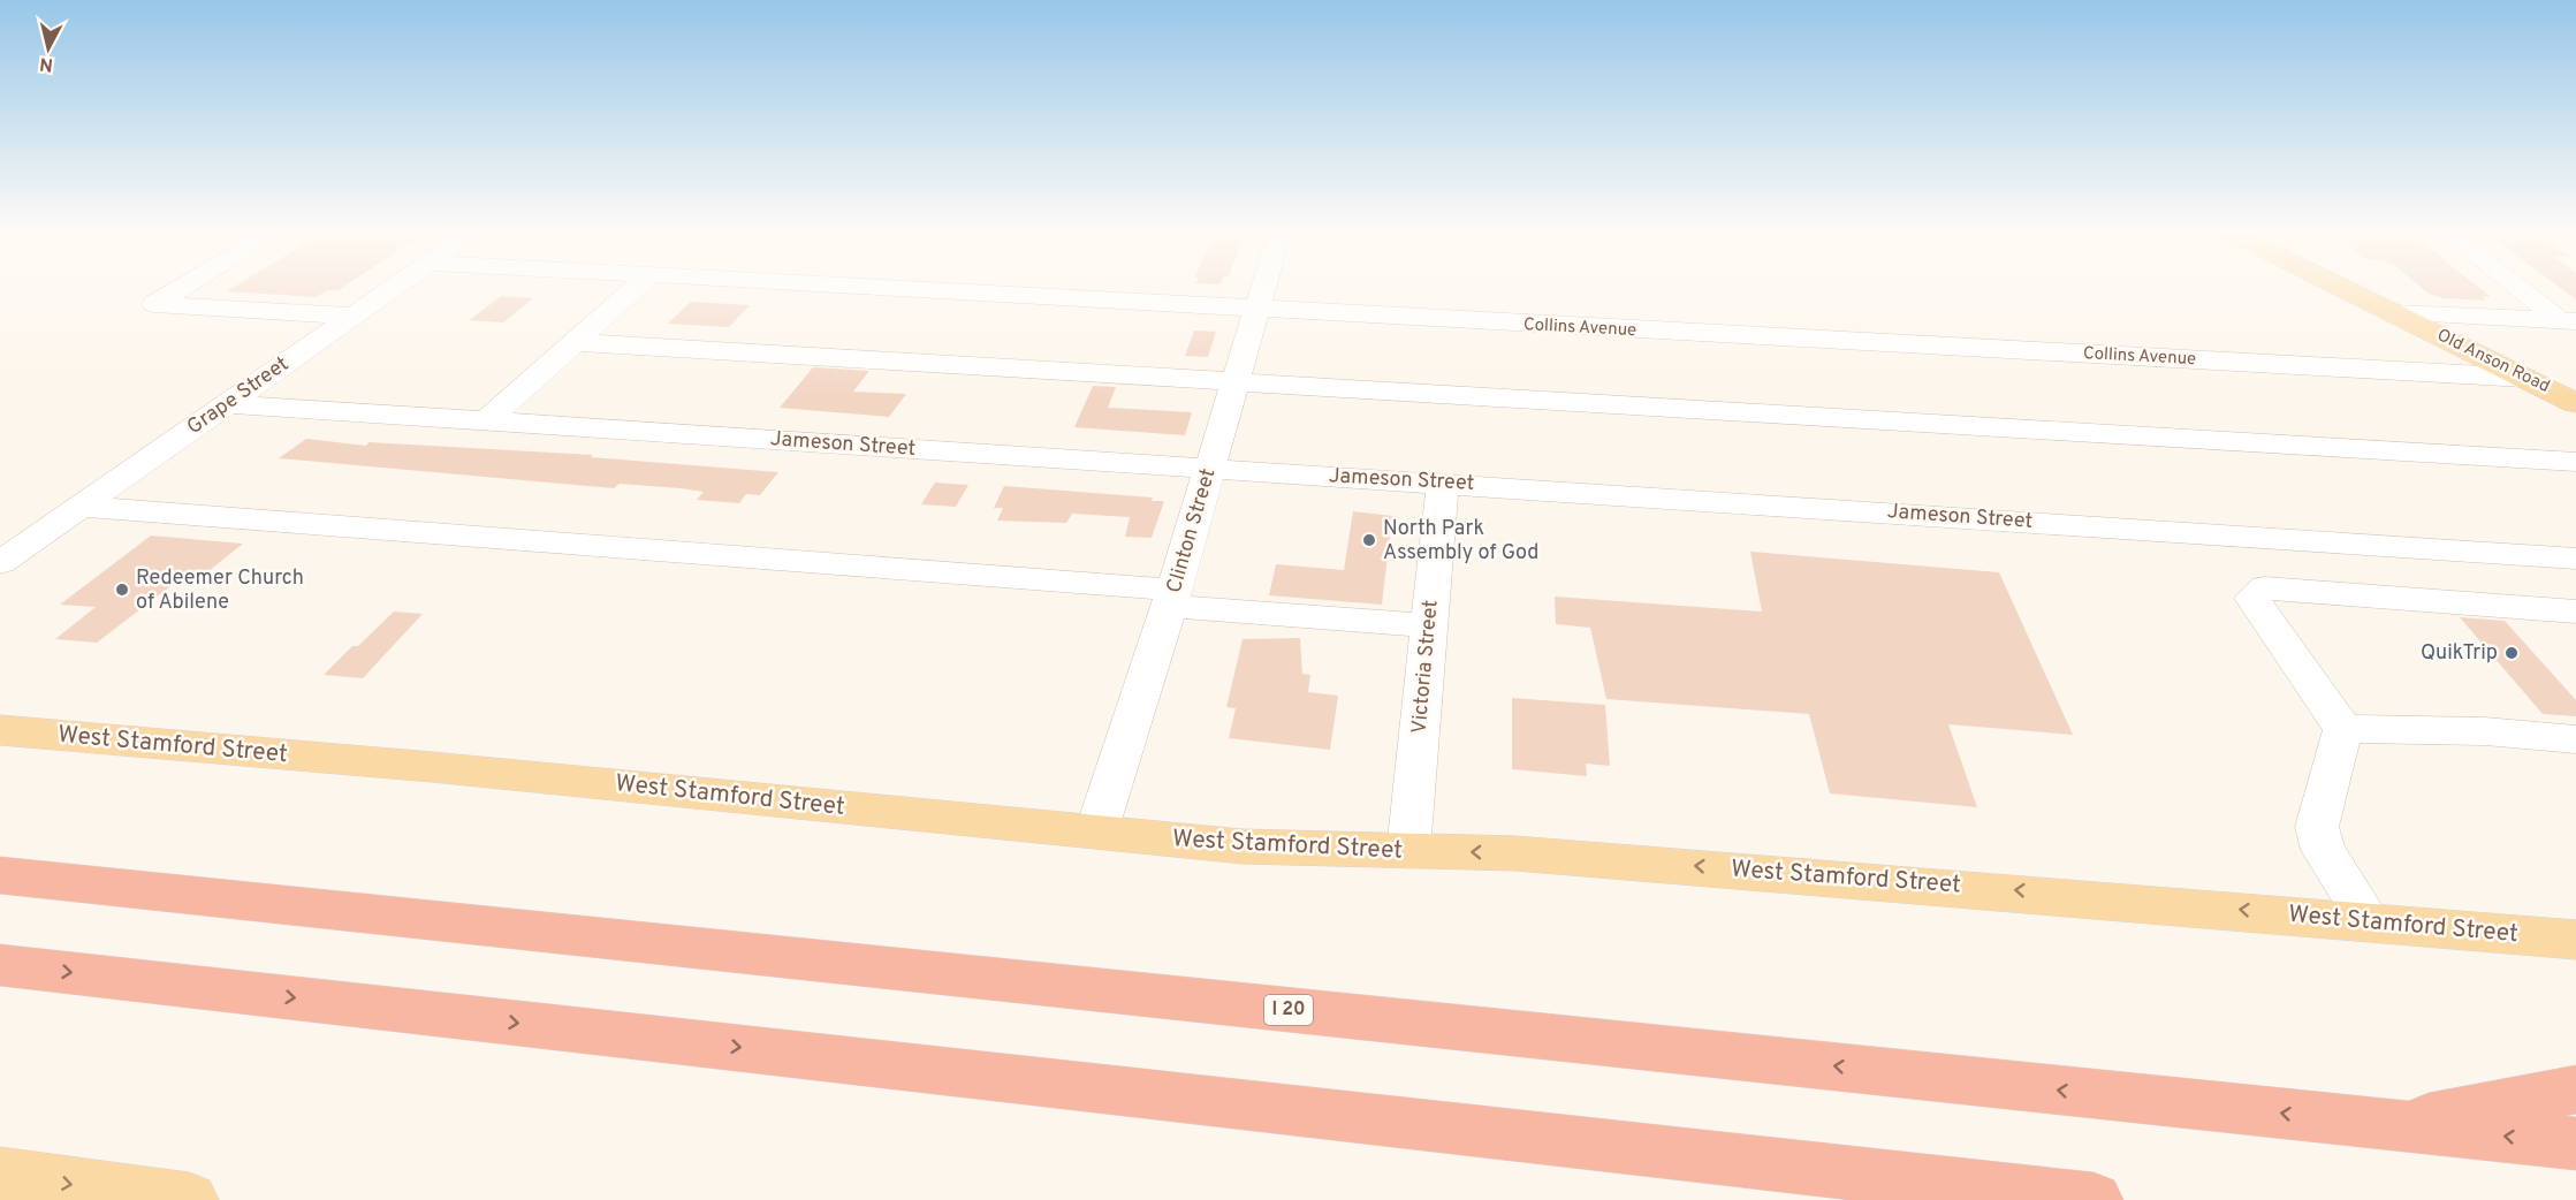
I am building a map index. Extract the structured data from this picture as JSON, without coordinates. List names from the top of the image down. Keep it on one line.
{"streets":{"highway":["I 20"],"main road":["Old Anson Road","West Stamford Street"],"street":["Collins Avenue","Grape Street","Jameson Street","Clinton Street","Victoria Street"]},"crossings":[["Collins Avenue","Old Anson Road"],["Collins Avenue","Clinton Street"],["Grape Street","Jameson Street"],["Jameson Street","Clinton Street"],["Jameson Street","Victoria Street"],["Clinton Street","West Stamford Street"],["Victoria Street","West Stamford Street"]],"one_way":["West Stamford Street"],"places":["North Park Assembly of God","Redeemer Church of Abilene","QuikTrip"],"north":"bottom"}
